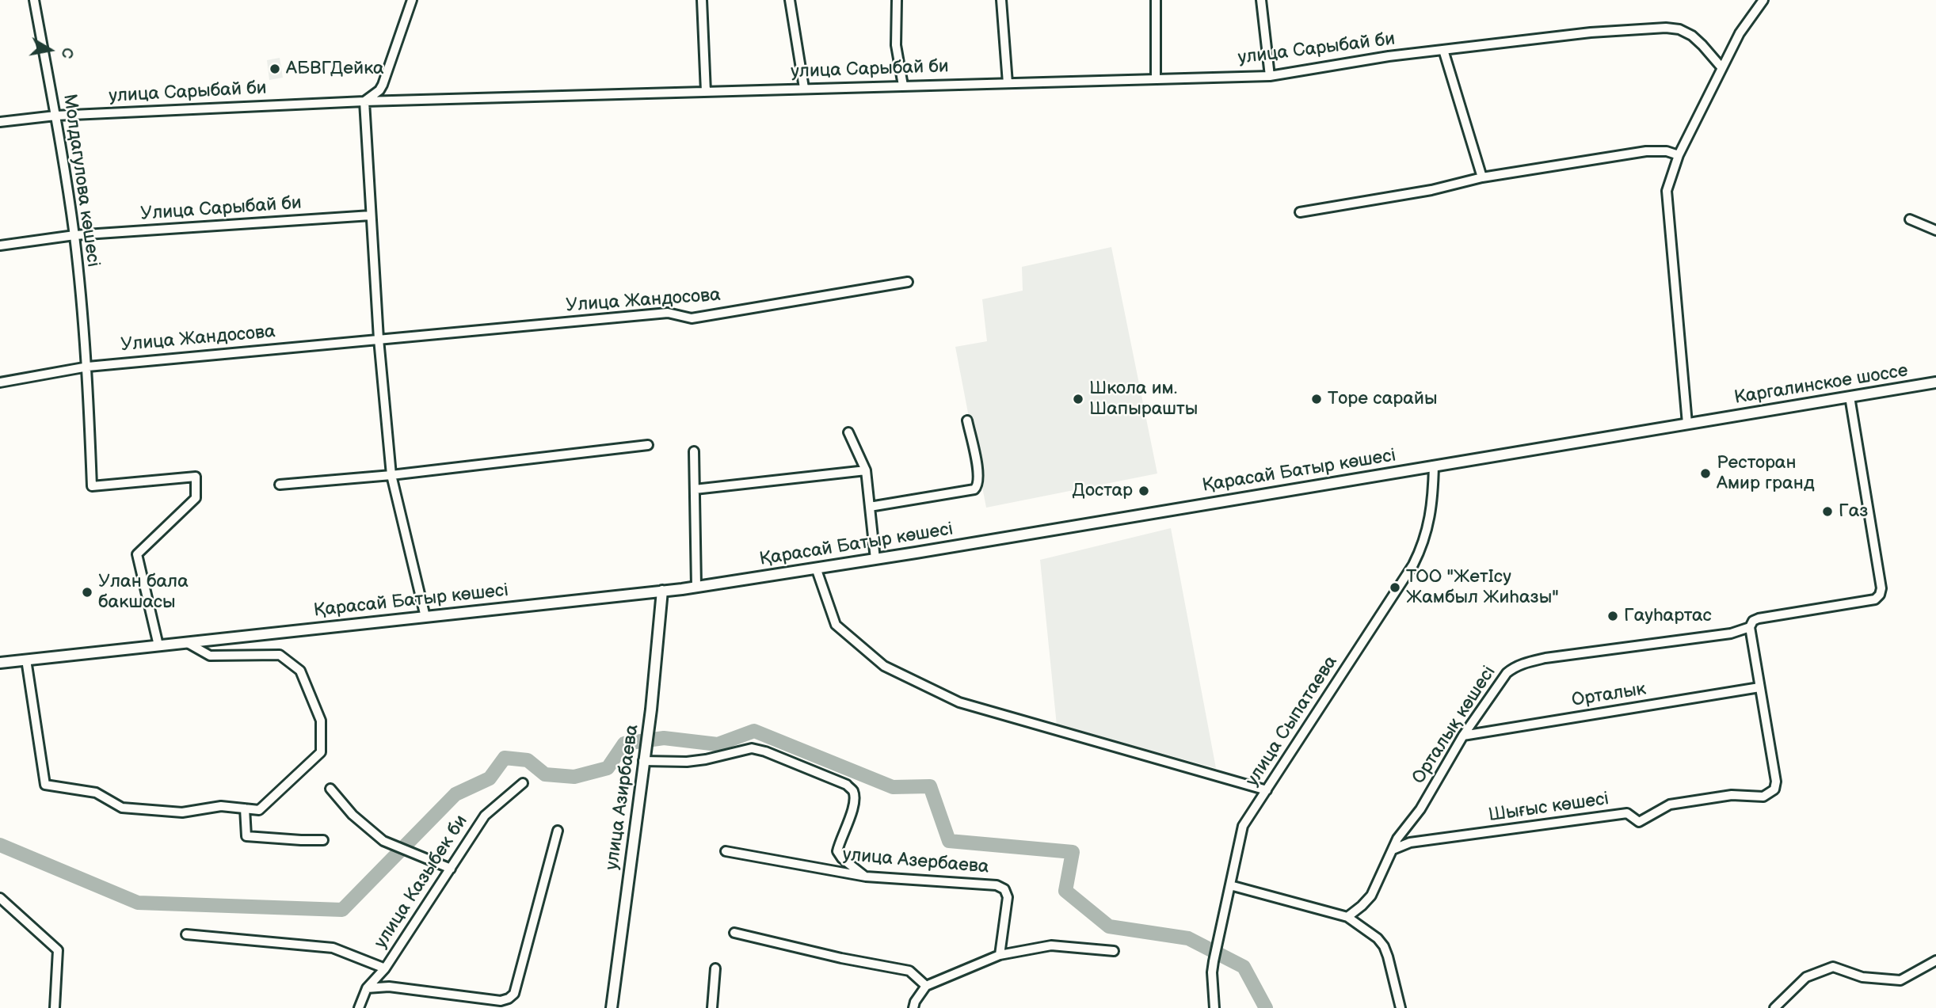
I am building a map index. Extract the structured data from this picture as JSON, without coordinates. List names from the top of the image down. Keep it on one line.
{"streets":{"main road":["Каргалинское шоссе","Қарасай Батыр көшесі","улица Азирбаева"],"street":["улица Сарыбай би","Молдагулова көшесі","Улица Сарыбай би","Улица Жандосова","Орталык","улица Сыпатаева","Орталық көшесі","Шығыс көшесі","улица Азербаева","улица Казыбек би"]},"crossings":[["улица Сарыбай би","Молдагулова көшесі"],["Молдагулова көшесі","Улица Сарыбай би"],["Молдагулова көшесі","Улица Жандосова"],["Каргалинское шоссе","Қарасай Батыр көшесі"],["Каргалинское шоссе","Орталық көшесі"],["Қарасай Батыр көшесі","улица Сыпатаева"],["Қарасай Батыр көшесі","улица Азирбаева"],["Орталык","Орталық көшесі"],["Орталык","Шығыс көшесі"],["Орталық көшесі","Шығыс көшесі"]],"places":["АБВГДейка","Школа им. Шапырашты","Торе сарайы","Ресторан Амир гранд","Достар","Газ","ТОО \"ЖетIсу Жамбыл Жиhазы\"","Улан бала бакшасы","Гауhартас"],"north":"right"}
